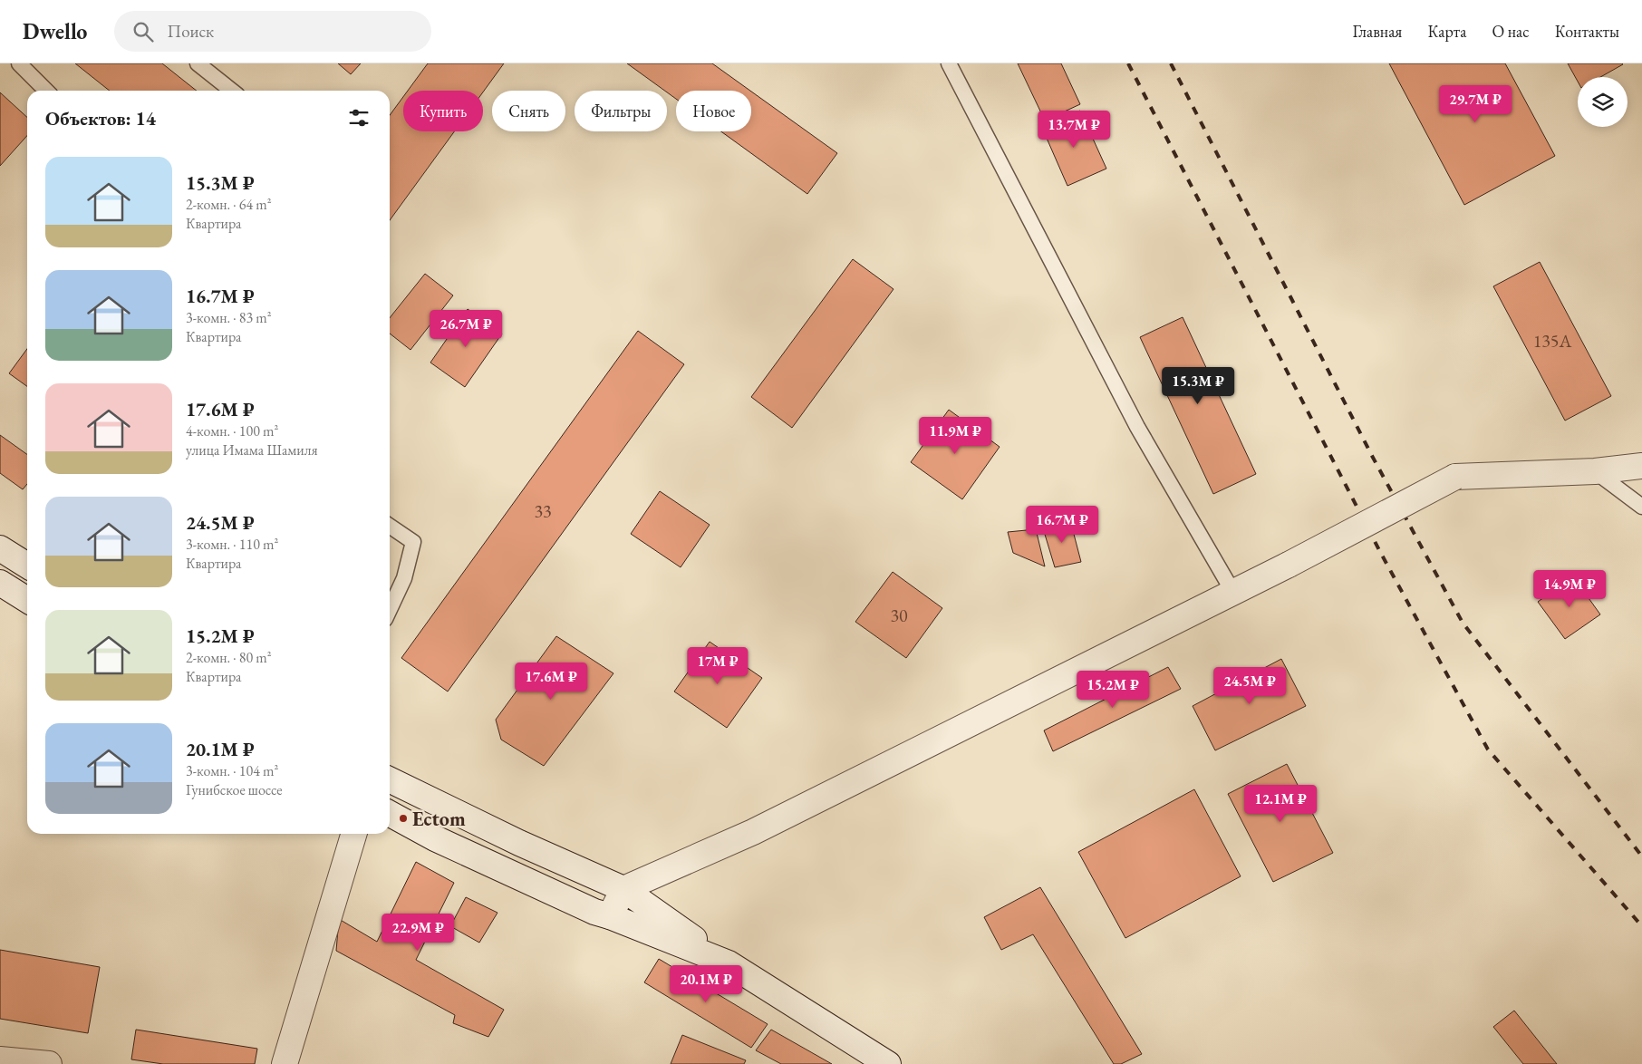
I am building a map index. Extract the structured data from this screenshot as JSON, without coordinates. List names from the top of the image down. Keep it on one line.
{"places":["Ectom"],"house_numbers":["135А","33","30"],"page":{"header":"Dwello","search":"Поиск","nav":["Главная","Карта","О нас","Контакты"],"price":["29.7M ₽","13.7M ₽","26.7M ₽","15.3M ₽","11.9M ₽","16.7M ₽","14.9M ₽","17M ₽","17.6M ₽","24.5M ₽","15.2M ₽","12.1M ₽","22.9M ₽","20.1M ₽"],"chip":["Купить","Снять","Фильтры","Новое"],"heading":"Объектов: 14","list":[{"name":"15.3M ₽","note":"2-комн. · 64 m² · Квартира"},{"name":"16.7M ₽","note":"3-комн. · 83 m² · Квартира"},{"name":"17.6M ₽","note":"4-комн. · 100 m² · улица Имама Шамиля"},{"name":"24.5M ₽","note":"3-комн. · 110 m² · Квартира"},{"name":"15.2M ₽","note":"2-комн. · 80 m² · Квартира"},{"name":"20.1M ₽","note":"3-комн. · 104 m² · Гунибское шоссе"}]}}
